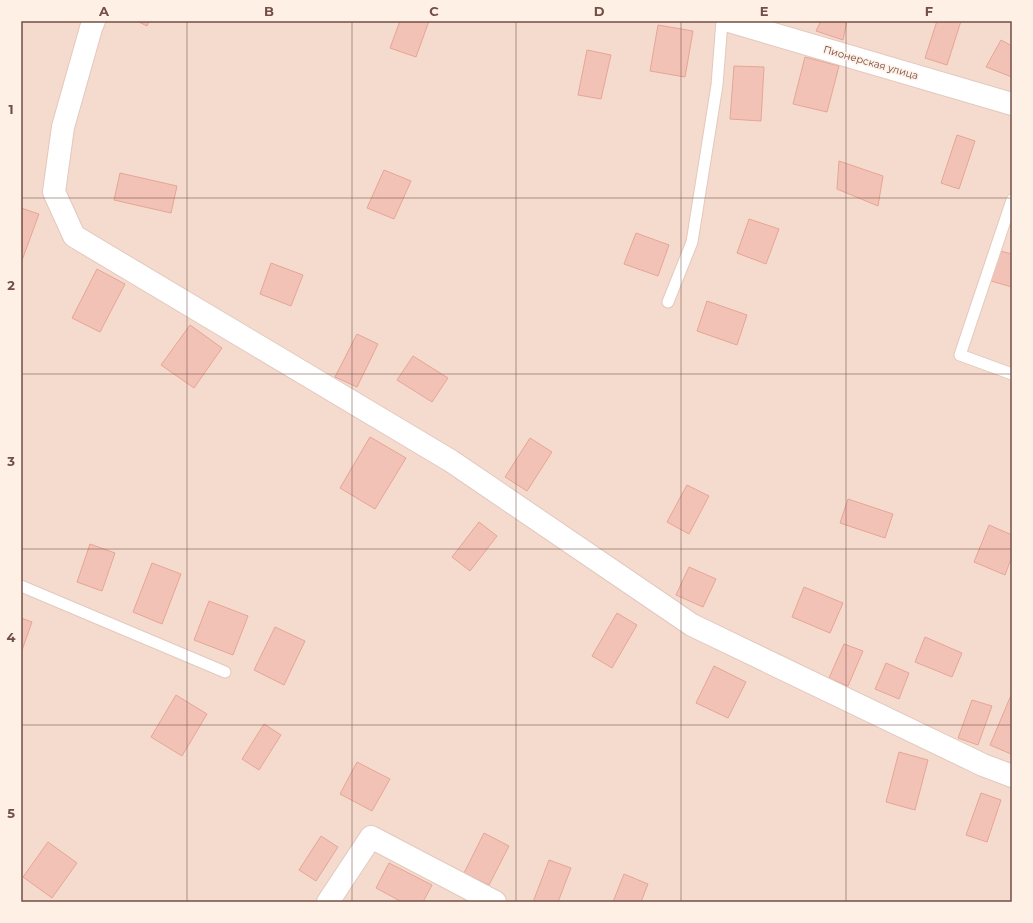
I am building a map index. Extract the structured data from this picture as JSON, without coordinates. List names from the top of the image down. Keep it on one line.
{"streets":{"street":["Пионерская улица"]},"grid":{"columns":["A","B","C","D","E","F"],"rows":["1","2","3","4","5"]}}
